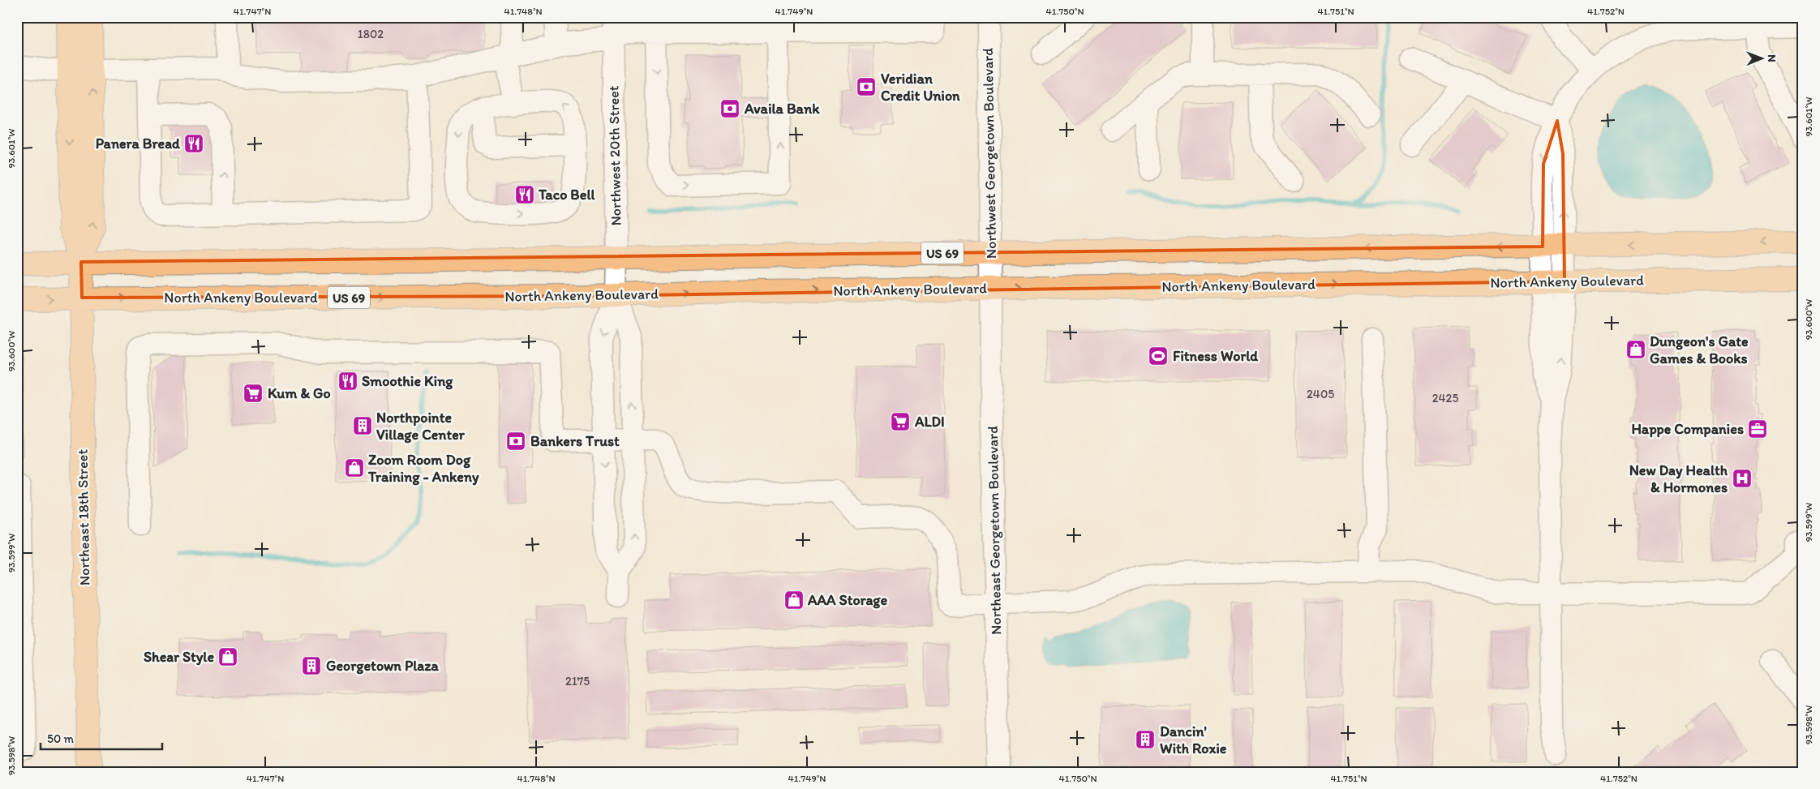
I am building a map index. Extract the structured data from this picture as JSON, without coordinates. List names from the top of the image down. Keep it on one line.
{"streets":{"main road":["US 69","North Ankeny Boulevard","Northeast 18th Street"],"street":["Northwest Georgetown Boulevard","Northwest 20th Street","Northeast Georgetown Boulevard"]},"crossings":[["Northwest Georgetown Boulevard","US 69"],["Northwest Georgetown Boulevard","North Ankeny Boulevard"],["Northwest Georgetown Boulevard","Northeast Georgetown Boulevard"],["Northwest 20th Street","US 69"],["Northwest 20th Street","North Ankeny Boulevard"],["US 69","Northeast 18th Street"],["North Ankeny Boulevard","Northeast 18th Street"],["North Ankeny Boulevard","Northeast Georgetown Boulevard"]],"places":{"bank":["Veridian Credit Union","Availa Bank","Bankers Trust"],"restaurant":["Panera Bread","Taco Bell","Smoothie King"],"shop":["Dungeon's Gate Games & Books","Zoom Room Dog Training - Ankeny","AAA Storage","Shear Style"],"sports":["Fitness World"],"supermarket":["Kum & Go","ALDI"],"building":["Northpointe Village Center","Georgetown Plaza","Dancin' With Roxie"],"office":["Happe Companies"],"hospital":["New Day Health & Hormones"]},"house_numbers":["1802","2405","2425","2175"],"scale_bar":"50 m","north":"right","coordinates":["41.747°N","41.748°N","41.749°N","41.750°N","41.751°N","41.752°N","93.601°W","93.600°W","93.599°W","93.598°W"]}
